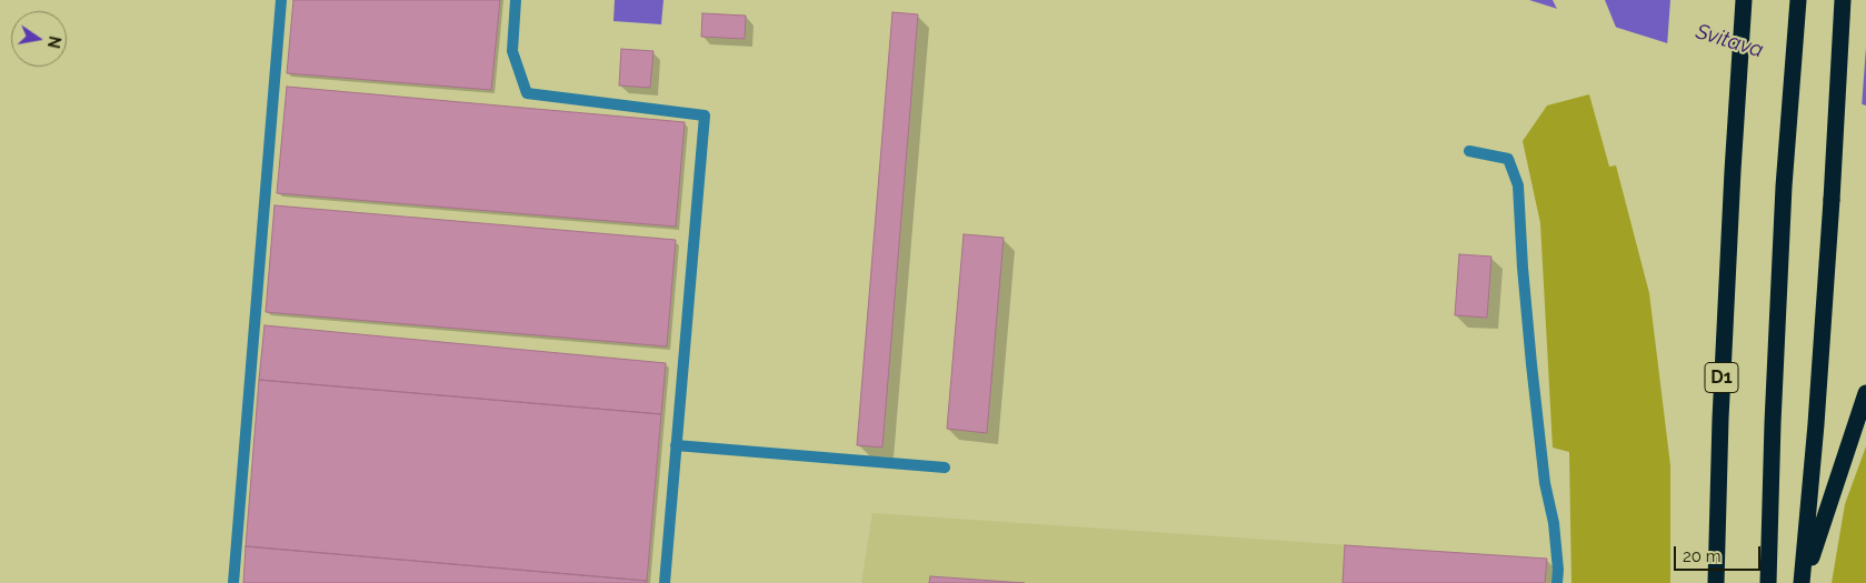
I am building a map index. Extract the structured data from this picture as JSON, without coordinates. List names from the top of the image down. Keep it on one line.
{"streets":{"highway":["D1"]},"water":["Svitava"],"scale_bar":"20 m","north":"right"}
